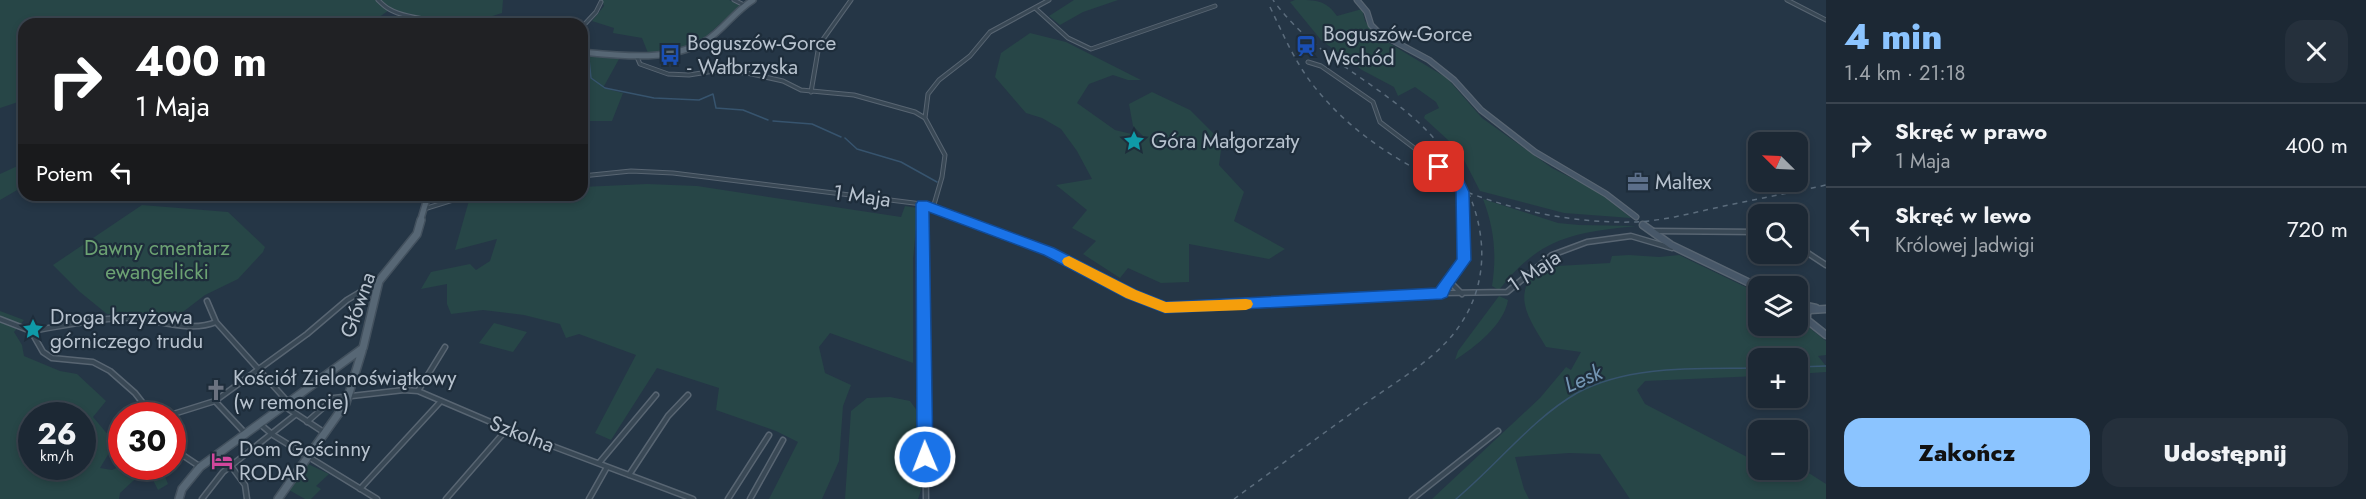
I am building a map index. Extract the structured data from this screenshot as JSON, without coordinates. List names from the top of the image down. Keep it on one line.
{"streets":{"main road":["Główna"],"street":["1 Maja","Szkolna"]},"crossings":[["Główna","Szkolna"]],"water":["Lesk"],"parks":["Dawny cmentarz ewangelicki"],"places":{"station":["Boguszów-Gorce Wschód"],"bus stop":["Boguszów-Gorce - Wałbrzyska"],"place":["Góra Małgorzaty","Droga krzyżowa górniczego trudu"],"office":["Maltex"],"church":["Kościół Zielonoświątkowy (w remoncie)"],"hotel":["Dom Gościnny RODAR"]},"north":"top left","page":{"heading":["4 min","1.4 km · 21:18"],"turn":["400 m","1 Maja"],"list":[{"name":"Skręć w prawo","note":"1 Maja","value":"400 m"},{"name":"Skręć w lewo","note":"Królowej Jadwigi","value":"720 m"}],"map_buttons":["+","−"],"then":"Potem","speed":"26 km/h","limit":"30","buttons":["Zakończ","Udostępnij"]}}
